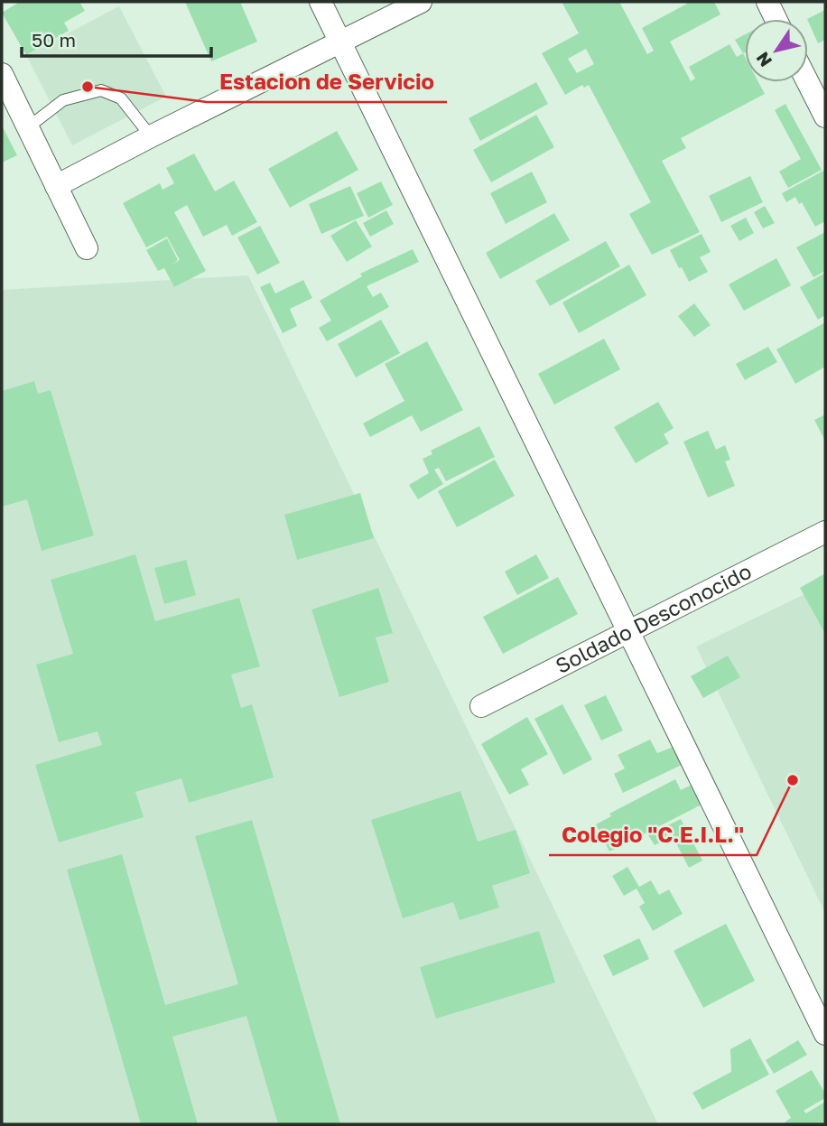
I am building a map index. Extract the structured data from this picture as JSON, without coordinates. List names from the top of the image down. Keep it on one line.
{"streets":{"street":["Soldado Desconocido"]},"places":["Estacion de Servicio","Colegio \"C.E.I.L.\""],"scale_bar":"50 m","north":"bottom left"}
